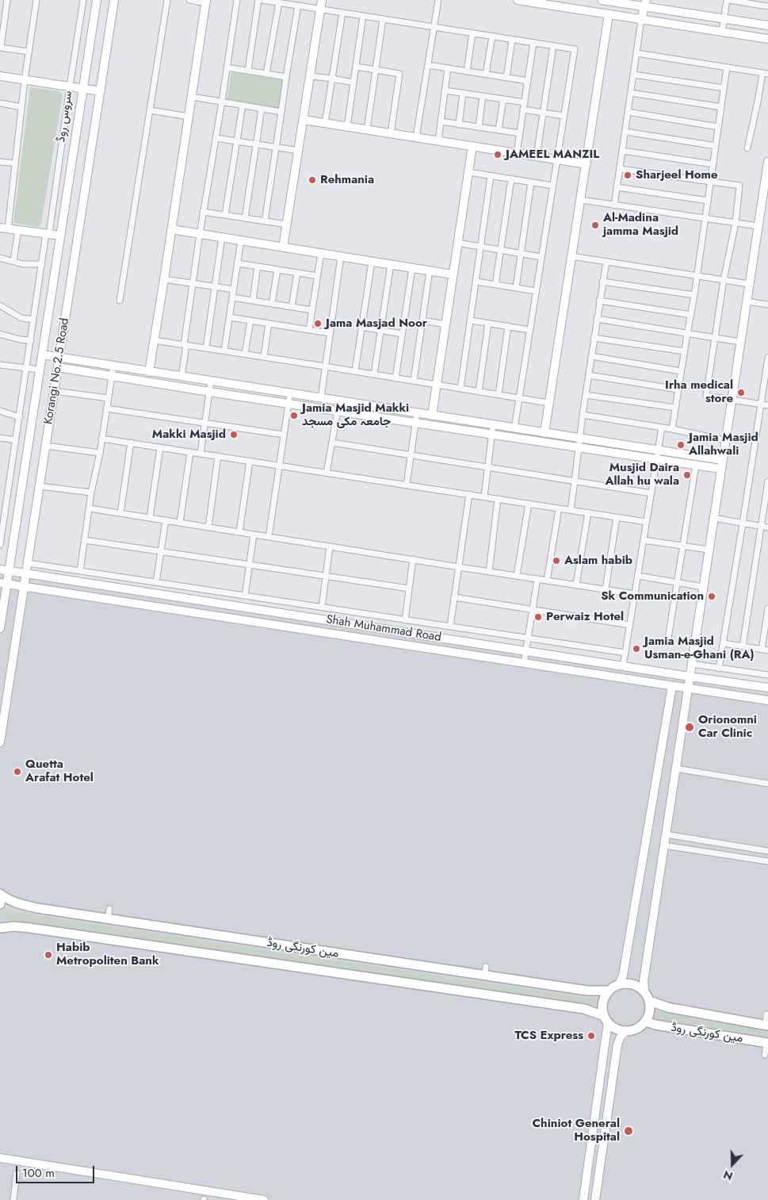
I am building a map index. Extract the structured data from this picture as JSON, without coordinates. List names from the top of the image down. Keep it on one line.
{"streets":{"main road":["مین کورنگی روڈ"],"street":["سروس روڈ","Korangi No.2.5 Road","Shah Muhammad Road"]},"crossings":[["Korangi No.2.5 Road","Shah Muhammad Road"]],"places":["JAMEEL MANZIL","Sharjeel Home","Rehmania","Al-Madina jamma Masjid","Jama Masjad Noor","Irha medical store","Jamia Masjid Makki جامعہ مکی مسجد","Makki Masjid","Jamia Masjid Allahwali","Musjid Daira Allah hu wala","Aslam habib","Sk Communication","Perwaiz Hotel","Jamia Masjid Usman-e-Ghani (RA)","Orionomni Car Clinic","Quetta Arafat Hotel","Habib Metropoliten Bank","TCS Express","Chiniot General Hospital"],"scale_bar":"100 m","north":"bottom"}
